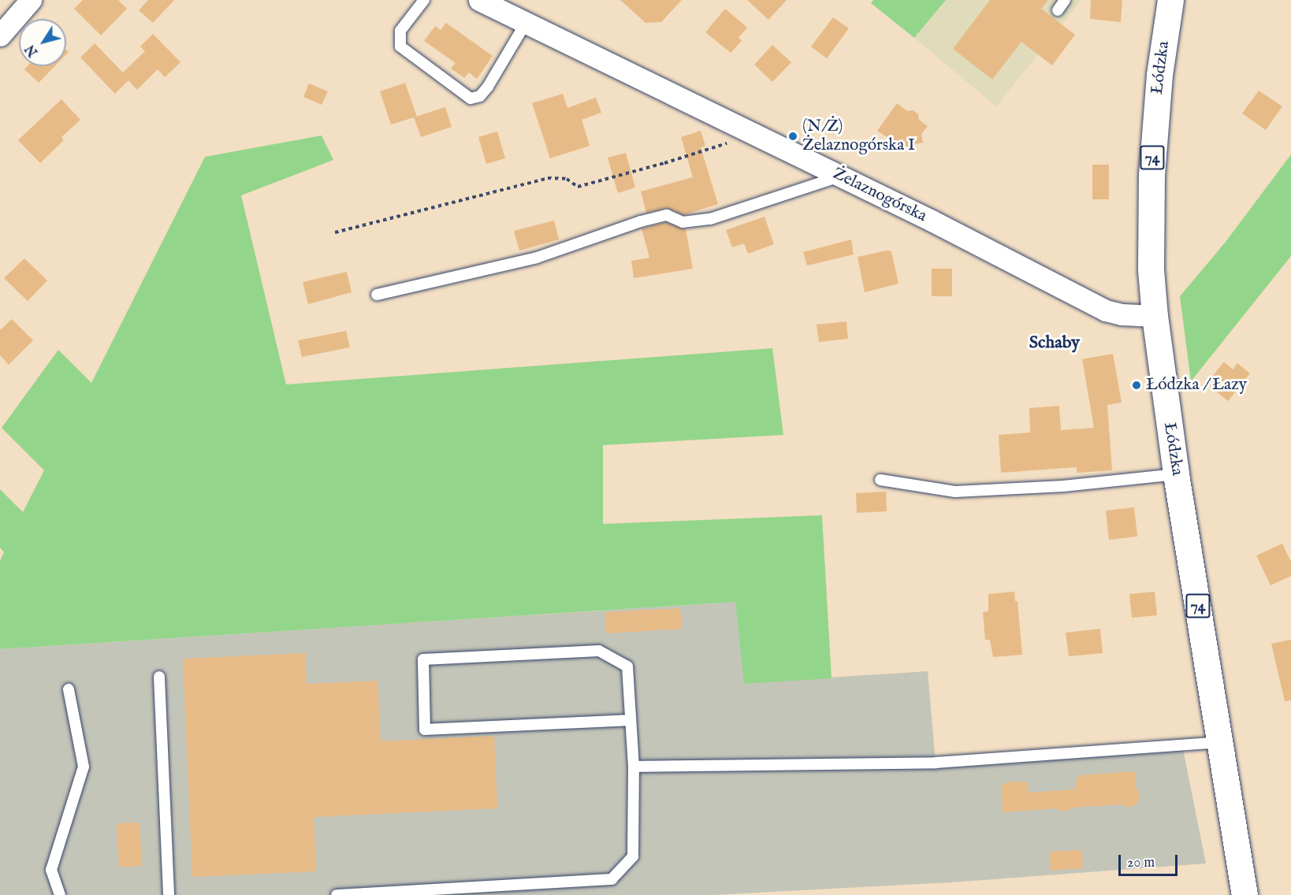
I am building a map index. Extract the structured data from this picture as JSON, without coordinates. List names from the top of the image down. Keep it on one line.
{"streets":{"main road":["Łódzka","74"],"street":["Żelaznogórska"]},"crossings":[["Łódzka","Żelaznogórska"]],"districts":["Schaby"],"places":["(N/Ż) Żelaznogórska I","Łódzka / Łazy"],"scale_bar":"20 m","north":"bottom left"}
